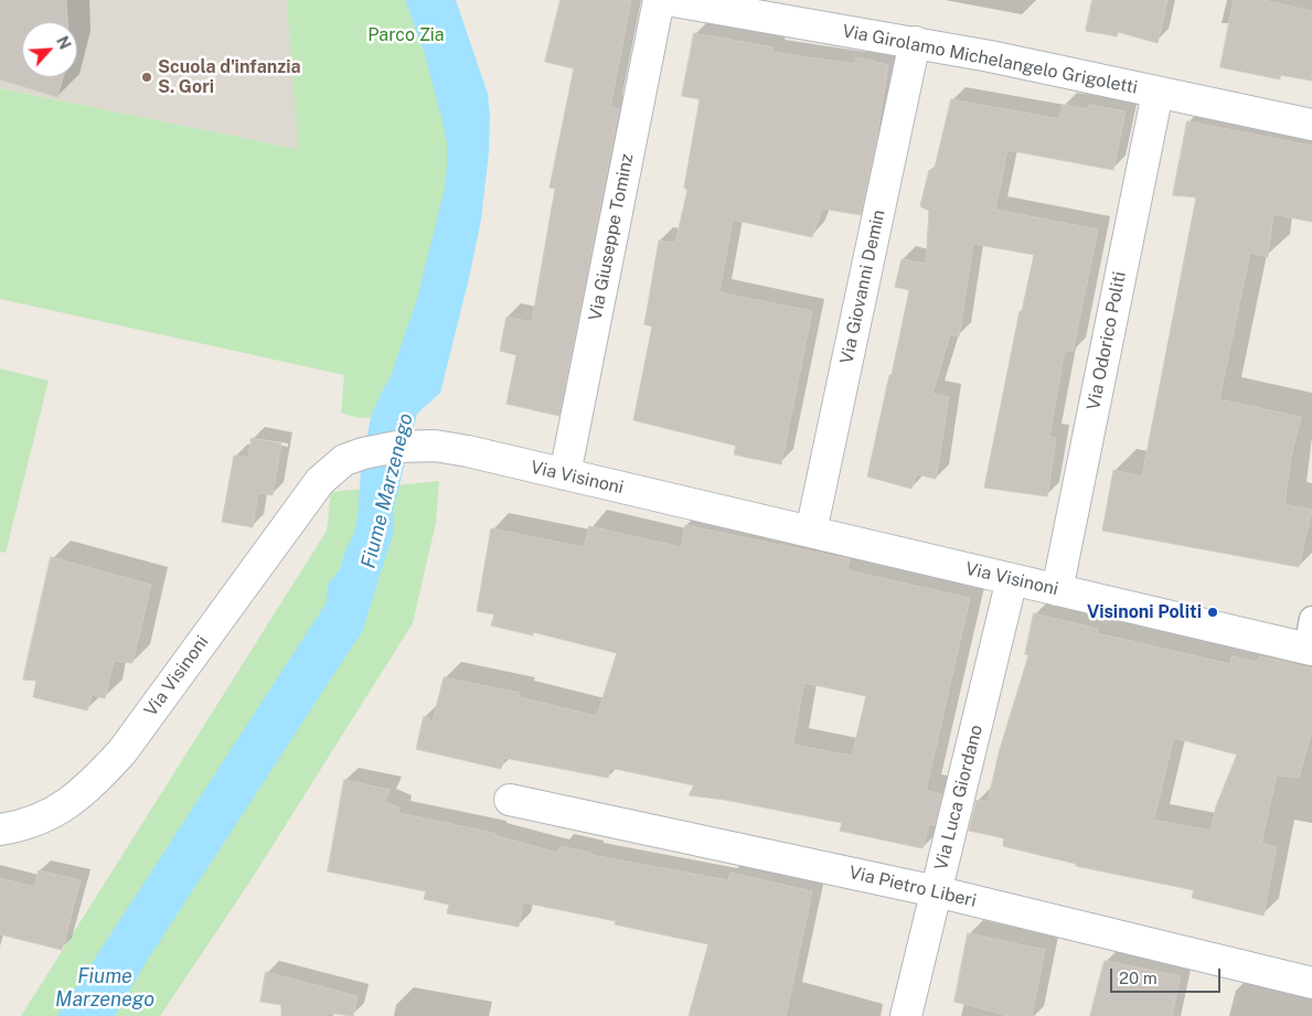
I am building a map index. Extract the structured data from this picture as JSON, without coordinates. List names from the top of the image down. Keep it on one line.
{"streets":{"street":["Via Girolamo Michelangelo Grigoletti","Via Giuseppe Tominz","Via Giovanni Demin","Via Odorico Politi","Via Visinoni","Via Luca Giordano","Via Pietro Liberi"]},"crossings":[["Via Girolamo Michelangelo Grigoletti","Via Giovanni Demin"],["Via Girolamo Michelangelo Grigoletti","Via Odorico Politi"],["Via Giuseppe Tominz","Via Visinoni"],["Via Giovanni Demin","Via Visinoni"],["Via Odorico Politi","Via Visinoni"],["Via Visinoni","Via Luca Giordano"],["Via Luca Giordano","Via Pietro Liberi"]],"water":["Fiume Marzenego"],"parks":["Parco Zia"],"places":["Scuola d'infanzia S. Gori","Visinoni Politi"],"scale_bar":"20 m","north":"top right"}
